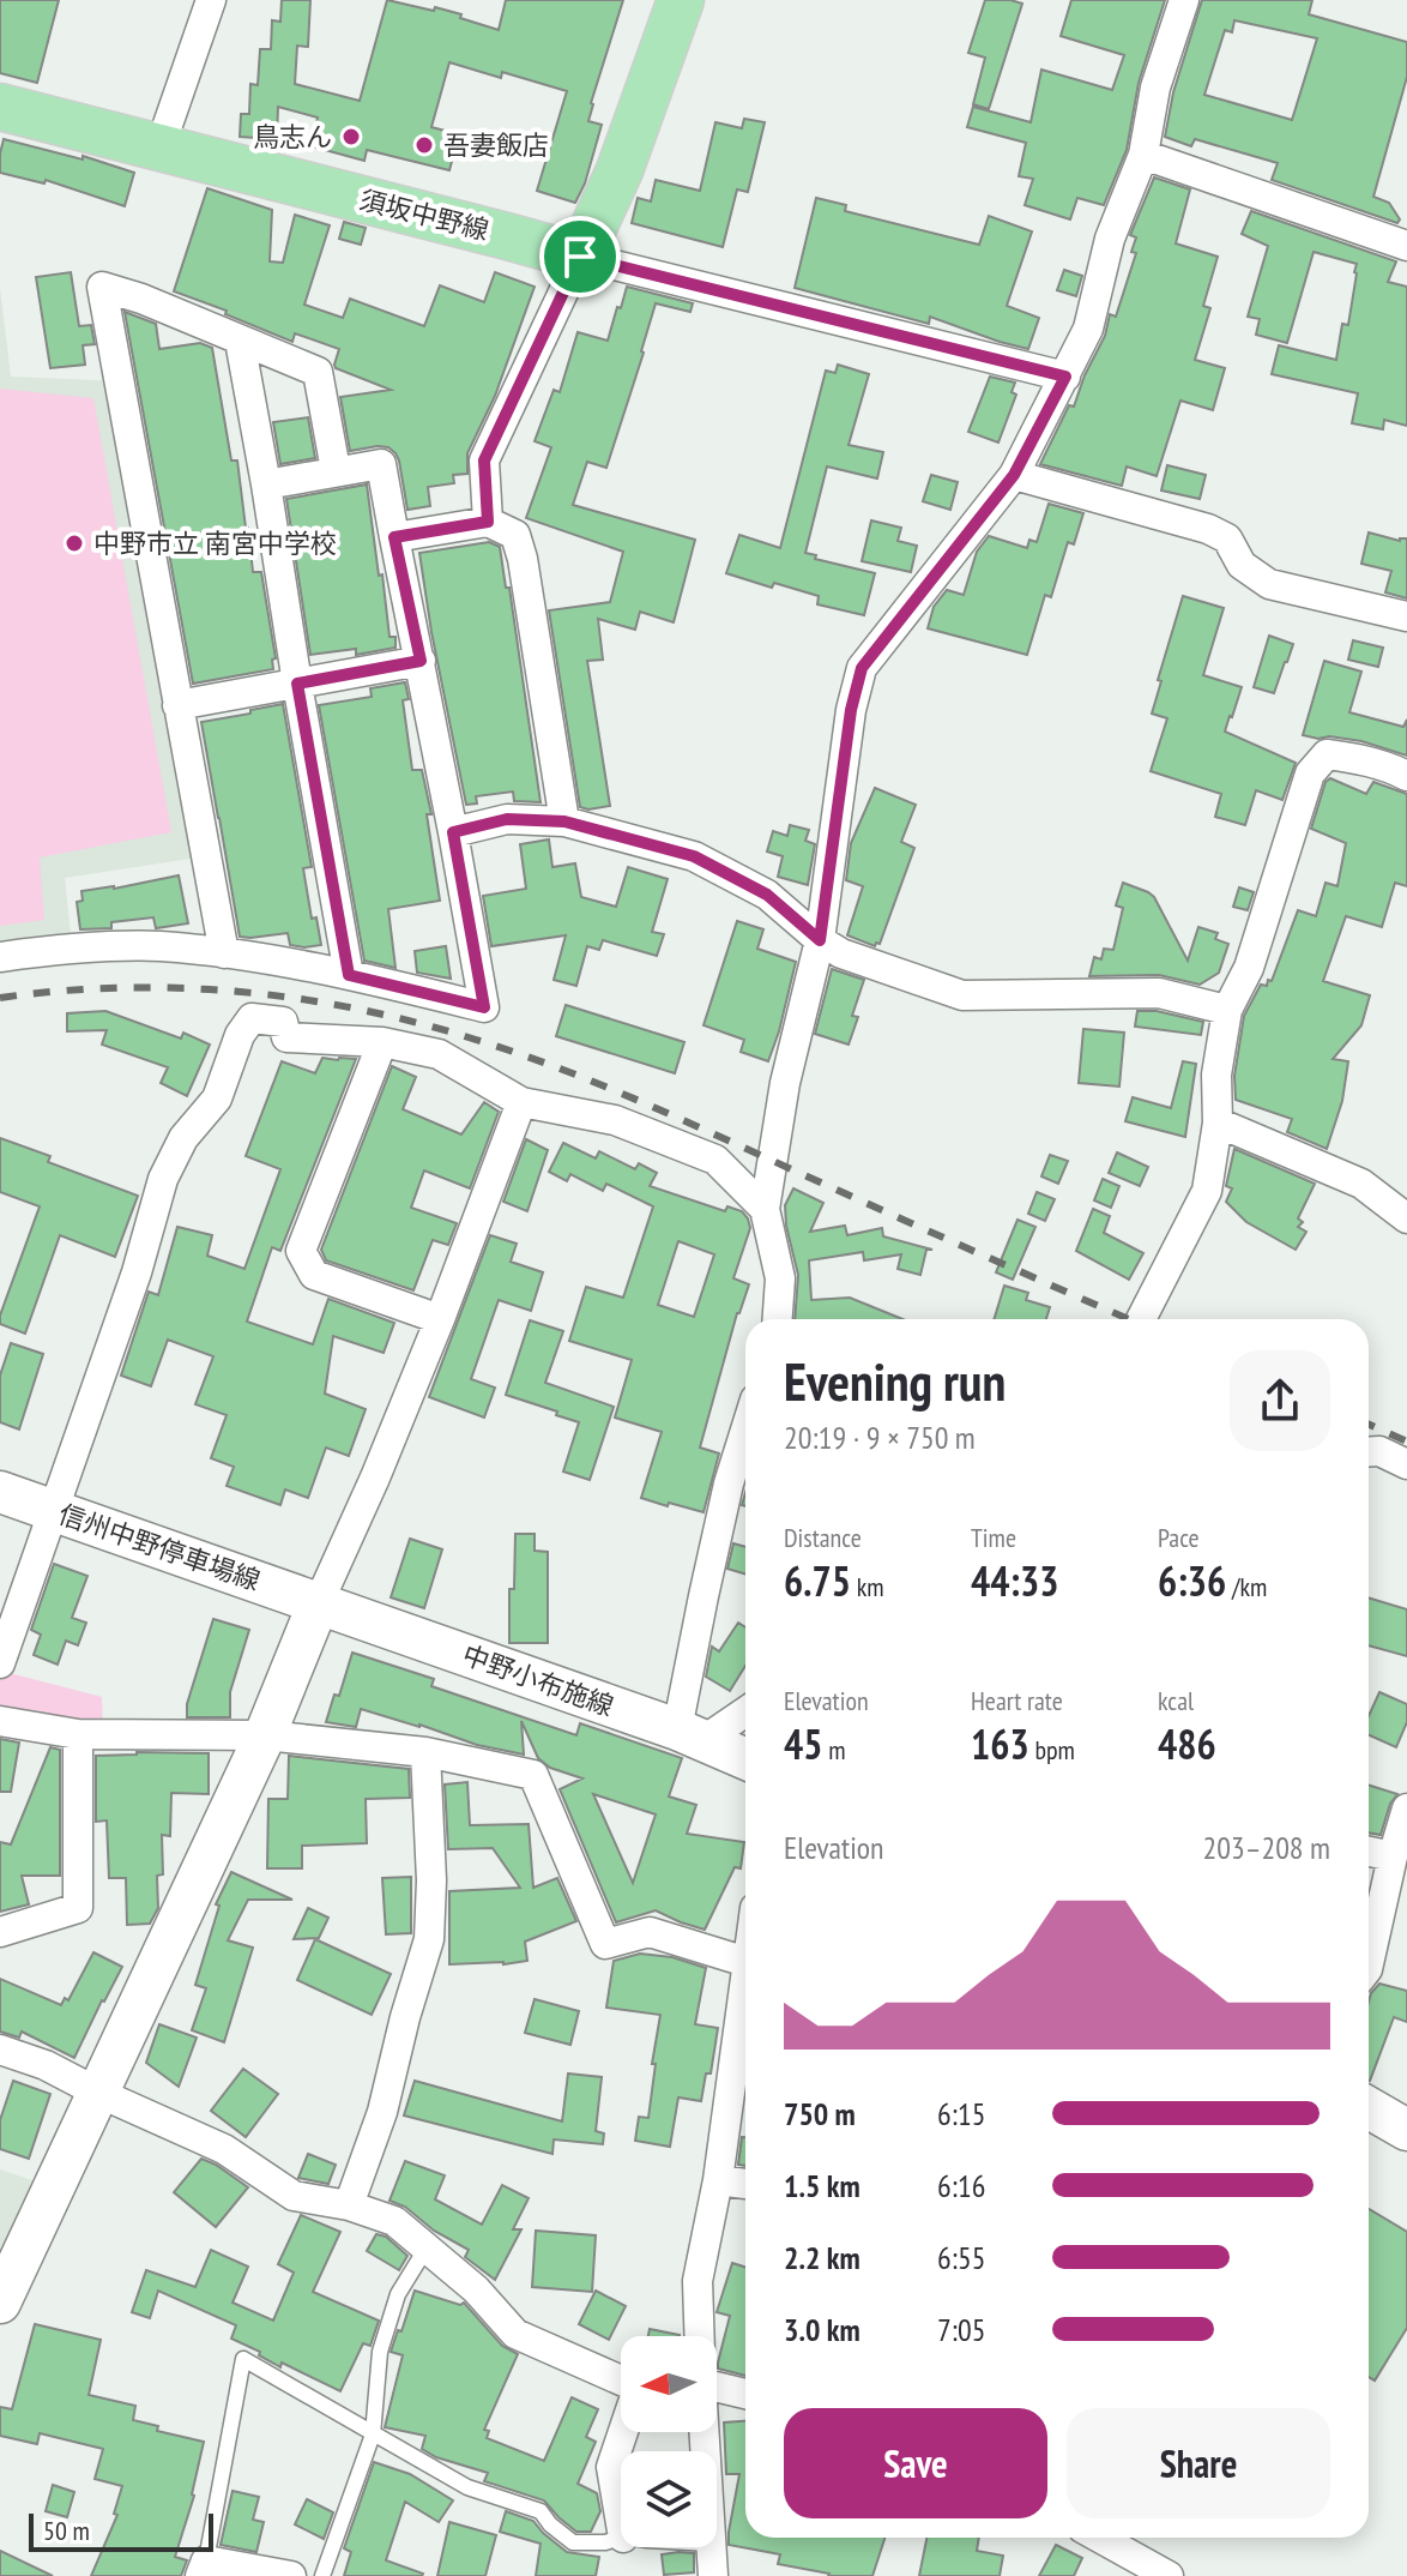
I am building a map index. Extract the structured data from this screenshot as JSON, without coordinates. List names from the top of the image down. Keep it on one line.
{"streets":{"main road":["須坂中野線","信州中野停車場線","中野小布施線"]},"crossings":[["信州中野停車場線","中野小布施線"]],"places":["鳥志ん","吾妻飯店","中野市立 南宮中学校"],"scale_bar":"50 m","north":"left","page":{"heading":["Evening run","20:19 · 9 × 750 m"],"stats":[["Distance","6.75 km"],["Time","44:33"],["Pace","6:36 /km"],["Elevation","45 m"],["Heart rate","163 bpm"],["kcal","486"]],"chart":["Elevation","203–208 m"],"list":[{"name":"750 m","note":"6:15"},{"name":"1.5 km","note":"6:16"},{"name":"2.2 km","note":"6:55"},{"name":"3.0 km","note":"7:05"}],"buttons":["Save","Share"],"scale":"50 m"}}
